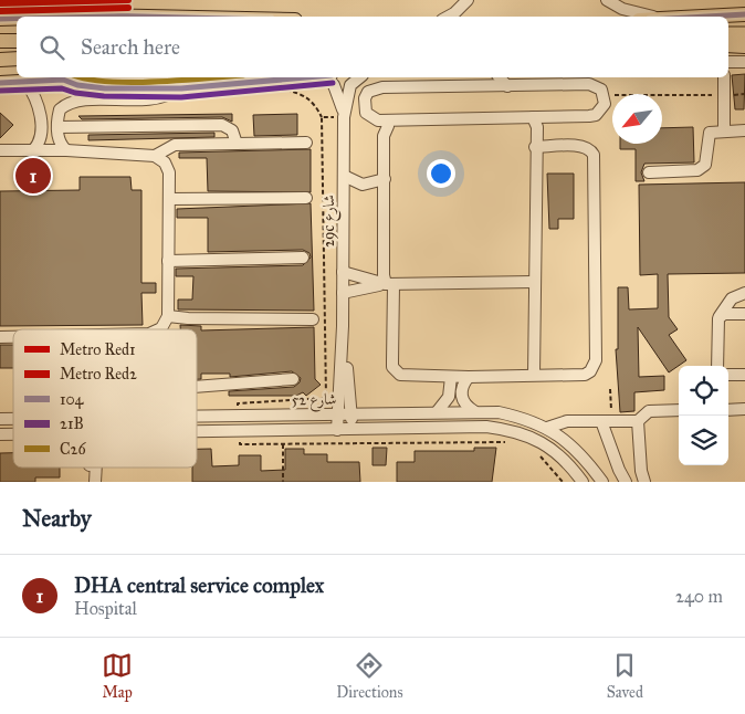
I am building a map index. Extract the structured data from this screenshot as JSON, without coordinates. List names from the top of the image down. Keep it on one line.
{"streets":{"street":["29c شارع","شارع 52"]},"crossings":[["29c شارع","شارع 52"]],"lines":["metro line Red1","metro line Red2","transit line 104","transit line C26","transit line 21B"],"legend":["Metro Red1","Metro Red2","104","21B","C26"],"north":"bottom left","page":{"search":"Search here","pins":"1","heading":"Nearby","list":[{"mark":"1","name":"DHA central service complex","note":"Hospital","value":"240 m"}],"nav":["Map","Directions","Saved"]}}
